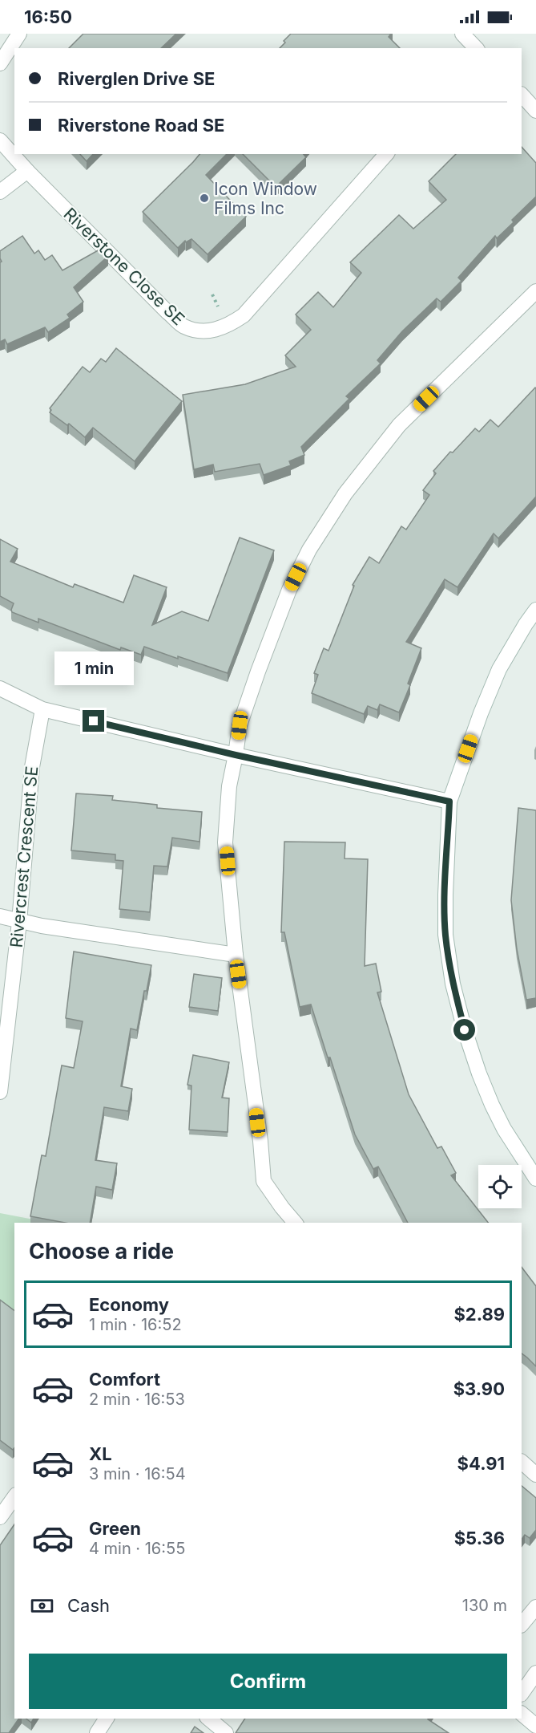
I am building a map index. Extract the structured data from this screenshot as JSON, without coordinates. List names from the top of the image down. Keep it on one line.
{"streets":{"street":["Riverstone Close SE","Rivercrest Crescent SE"]},"places":["Icon Window Films Inc"],"page":{"status":"16:50","banner":["Riverglen Drive SE","Riverstone Road SE"],"bubble":"1 min","heading":"Choose a ride","list":[{"name":"Economy","note":"1 min · 16:52","value":"$2.89"},{"name":"Comfort","note":"2 min · 16:53","value":"$3.90"},{"name":"XL","note":"3 min · 16:54","value":"$4.91"},{"name":"Green","note":"4 min · 16:55","value":"$5.36"}],"pay":["Cash","130 m"],"buttons":"Confirm"}}
